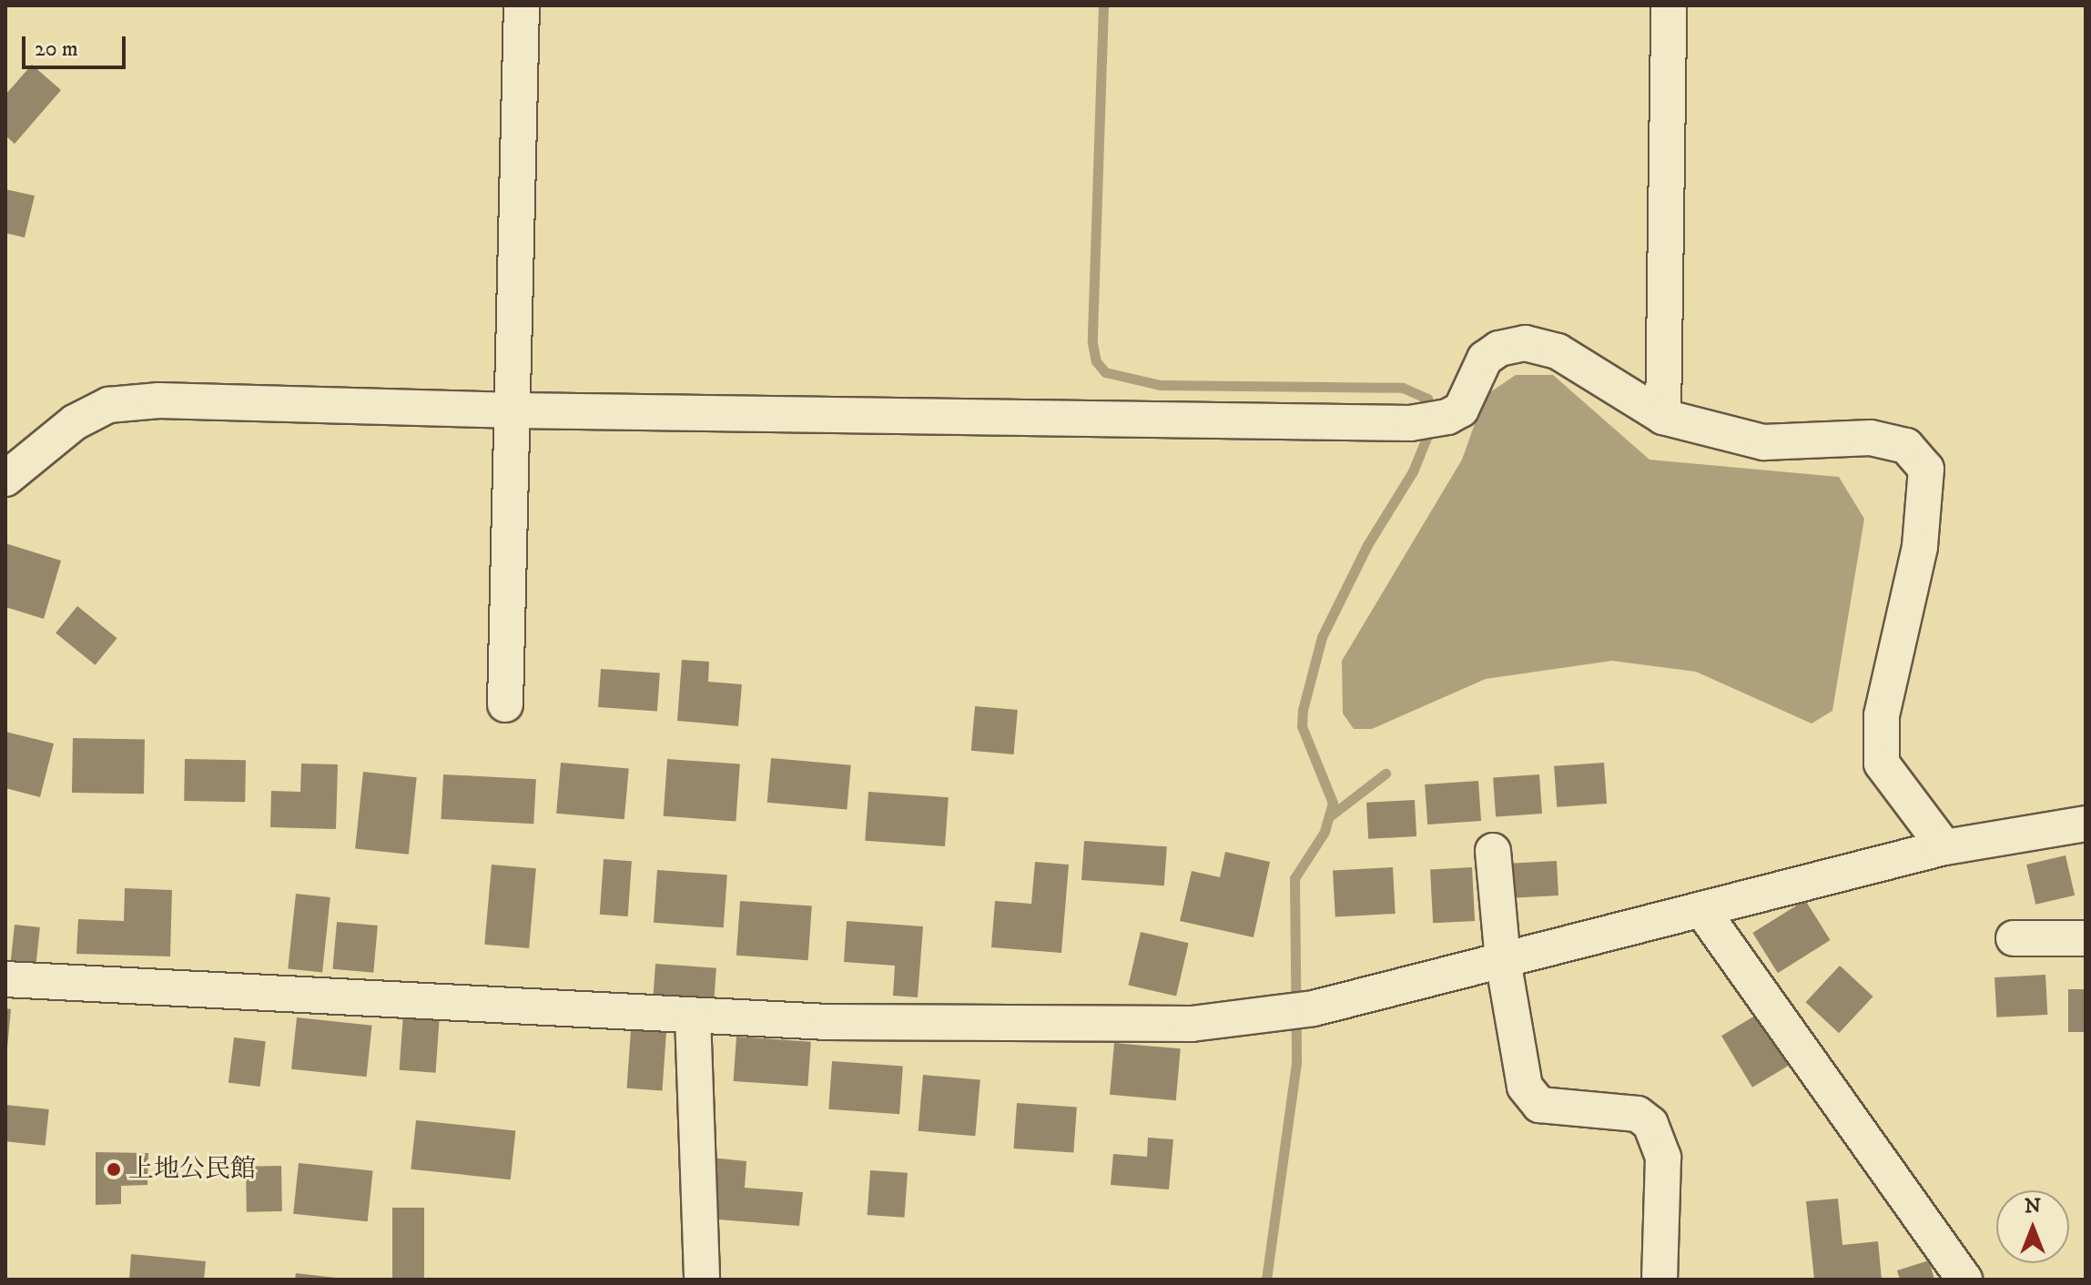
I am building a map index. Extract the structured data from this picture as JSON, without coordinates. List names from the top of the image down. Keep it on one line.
{"places":["上地公民館"],"scale_bar":"20 m","north":"top"}
